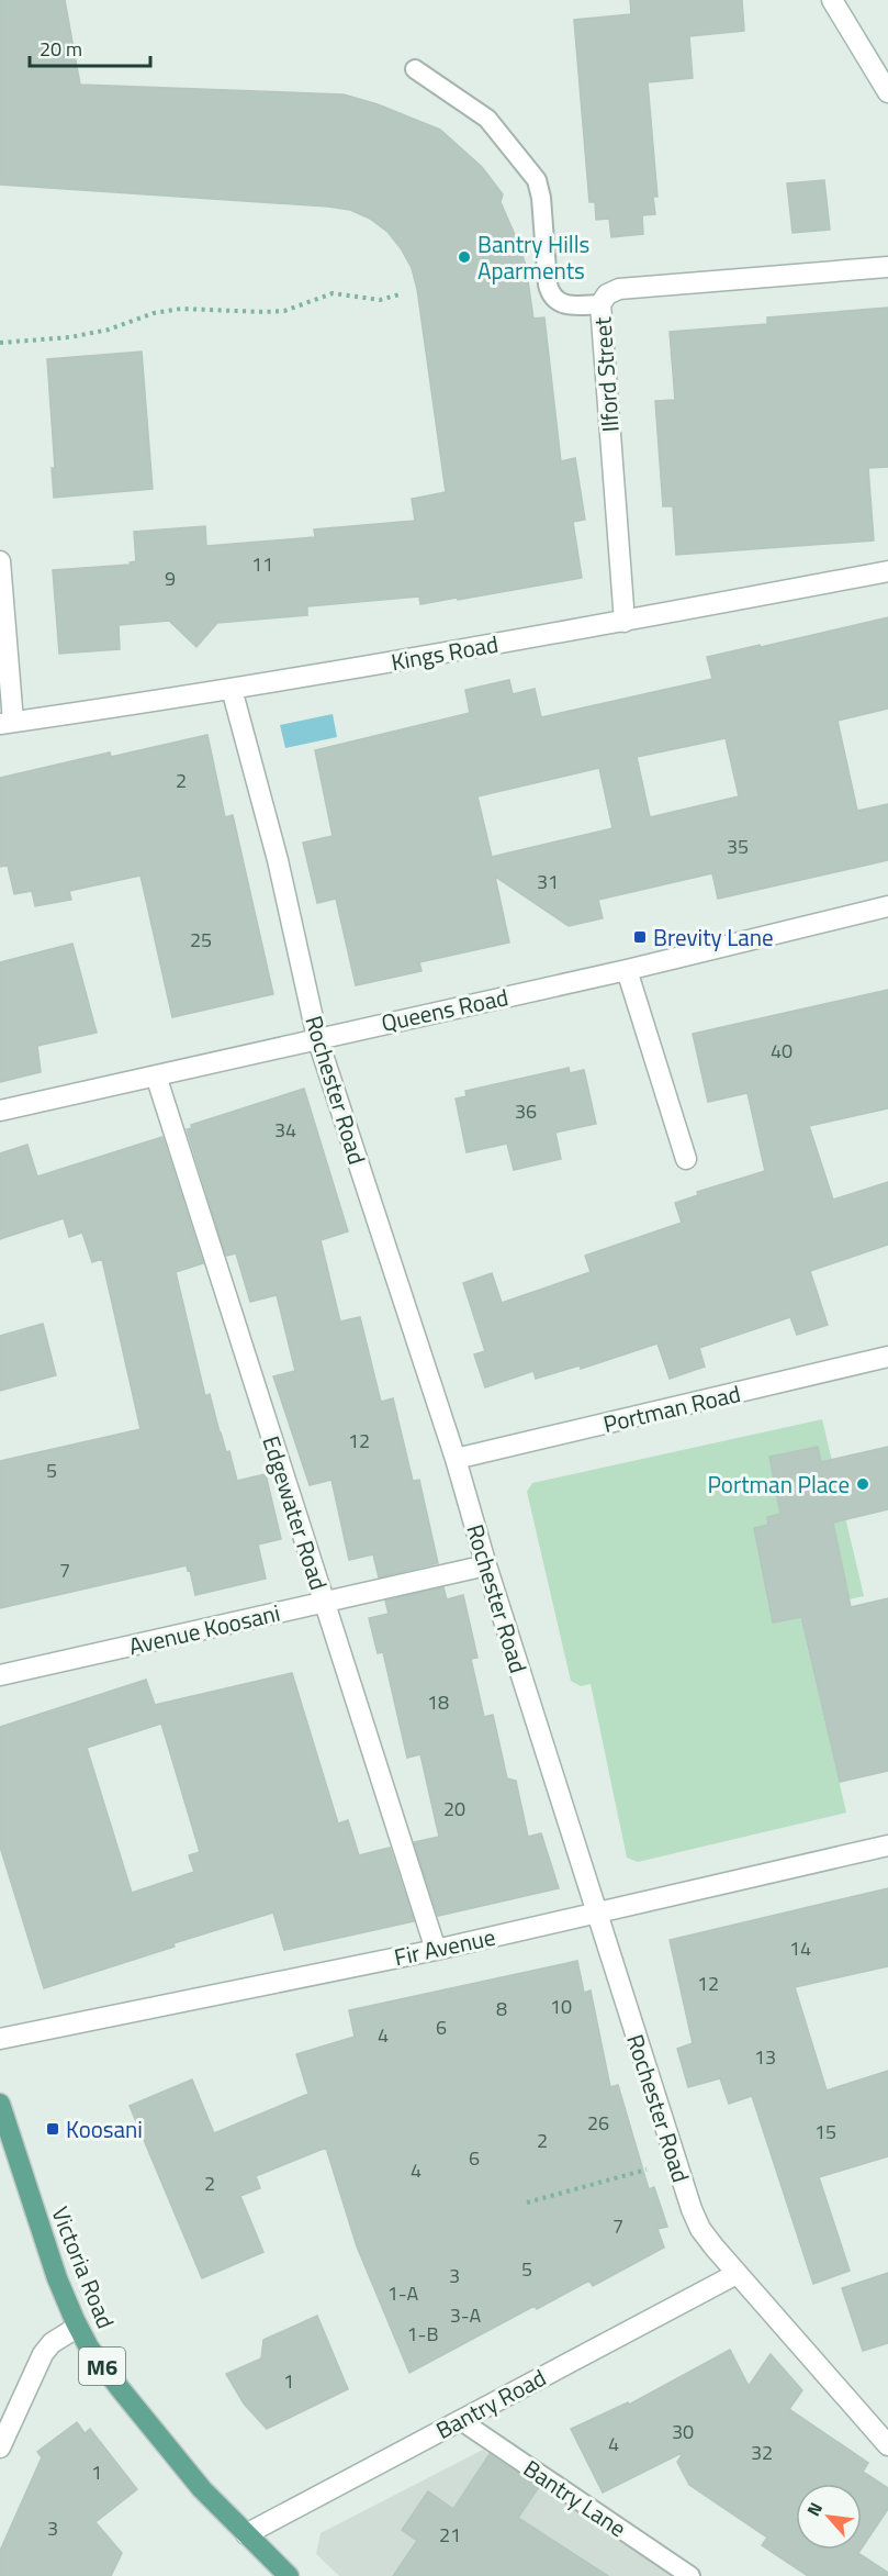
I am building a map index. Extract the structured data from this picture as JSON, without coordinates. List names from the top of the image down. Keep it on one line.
{"streets":{"main road":["Victoria Road","M6"],"street":["Ilford Street","Kings Road","Queens Road","Rochester Road","Portman Road","Edgewater Road","Avenue Koosani","Fir Avenue","Bantry Road"],"lane":["Bantry Lane"]},"crossings":[["Ilford Street","Kings Road"],["Kings Road","Rochester Road"],["Queens Road","Rochester Road"],["Queens Road","Edgewater Road"],["Rochester Road","Portman Road"],["Rochester Road","Avenue Koosani"],["Rochester Road","Fir Avenue"],["Rochester Road","Bantry Road"],["Edgewater Road","Avenue Koosani"],["Edgewater Road","Fir Avenue"],["Victoria Road","Bantry Road"],["Bantry Road","Bantry Lane"]],"places":{"other":["Bantry Hills Aparments","Portman Place"],"transit":["Brevity Lane","Koosani"]},"house_numbers":["11","9","2","35","31","25","40","36","34","12","5","7","18","20","14","12","10","8","6","4","13","26","15","2","6","4","2","7","5","3","1-A","3-A","1-B","1","30","4","32","1","3","21"],"scale_bar":"20 m","north":"top left"}
